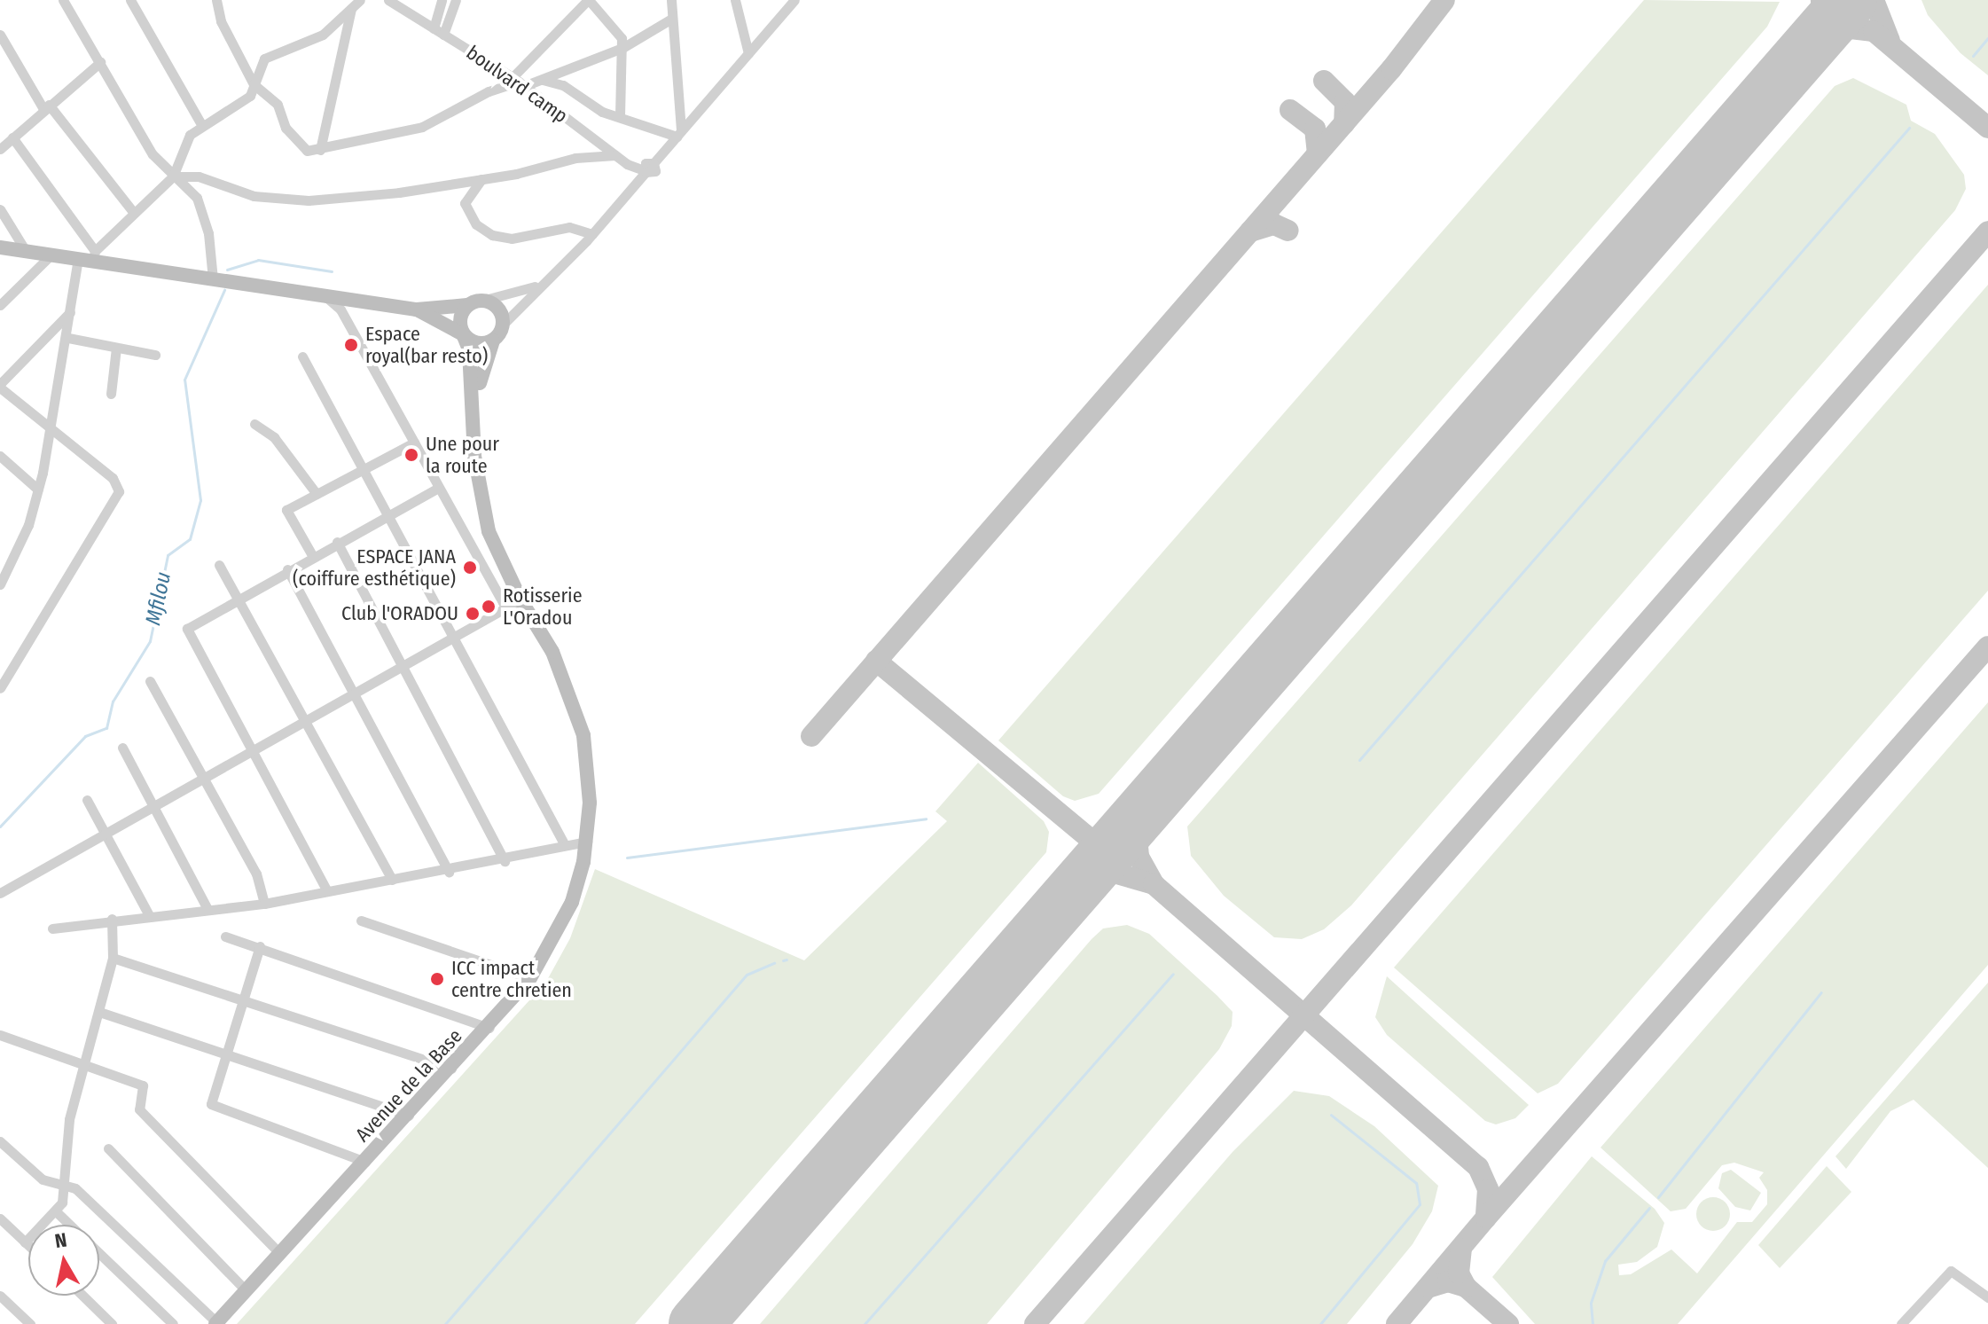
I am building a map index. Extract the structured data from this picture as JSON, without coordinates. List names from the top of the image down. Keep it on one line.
{"streets":{"main road":["Avenue de la Base"],"street":["boulvard camp"]},"water":["Mfilou"],"places":["Espace royal(bar resto)","Une pour la route","ESPACE JANA (coiffure esthétique)","Rotisserie L'Oradou","Club l'ORADOU","ICC impact centre chretien"],"north":"top"}
